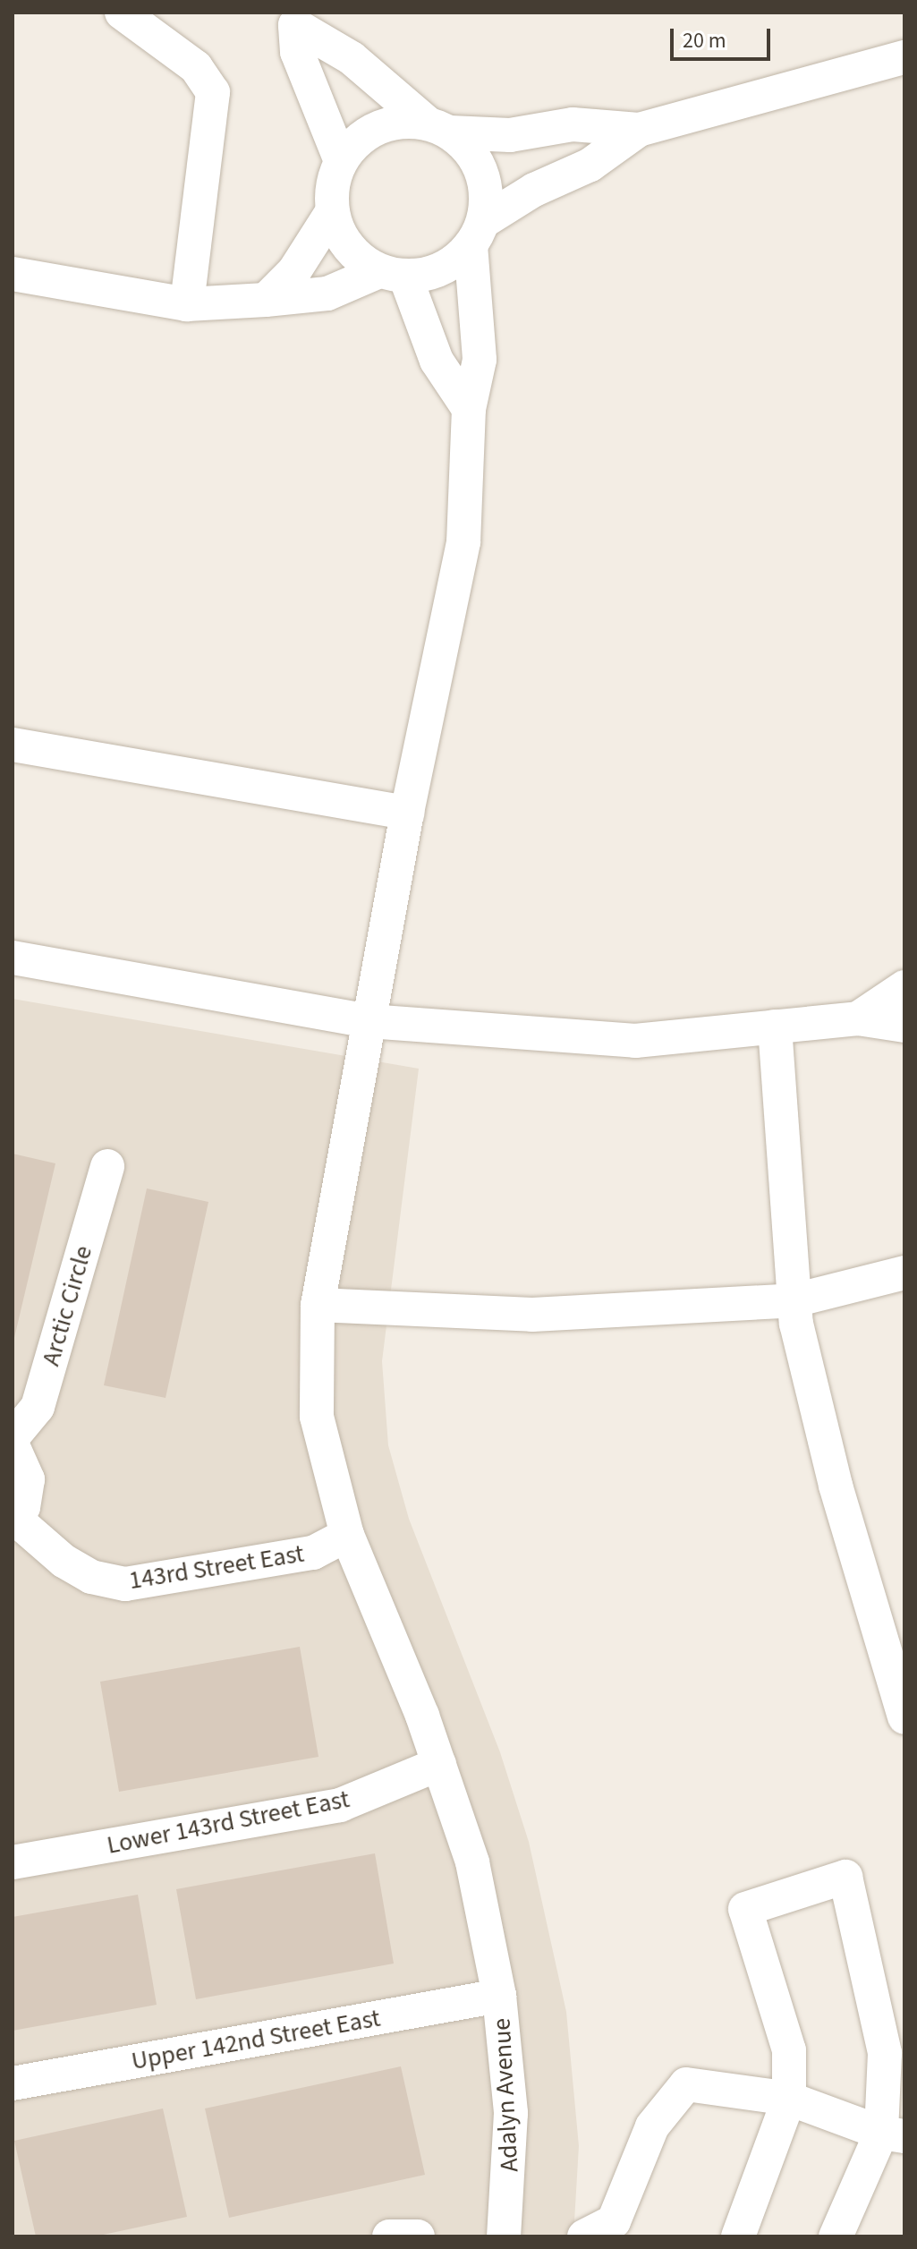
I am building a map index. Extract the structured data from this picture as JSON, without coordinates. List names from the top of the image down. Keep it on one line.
{"streets":{"street":["Arctic Circle","143rd Street East","Lower 143rd Street East","Upper 142nd Street East","Adalyn Avenue"]},"crossings":[["143rd Street East","Adalyn Avenue"],["Lower 143rd Street East","Adalyn Avenue"],["Upper 142nd Street East","Adalyn Avenue"]],"scale_bar":"20 m"}
